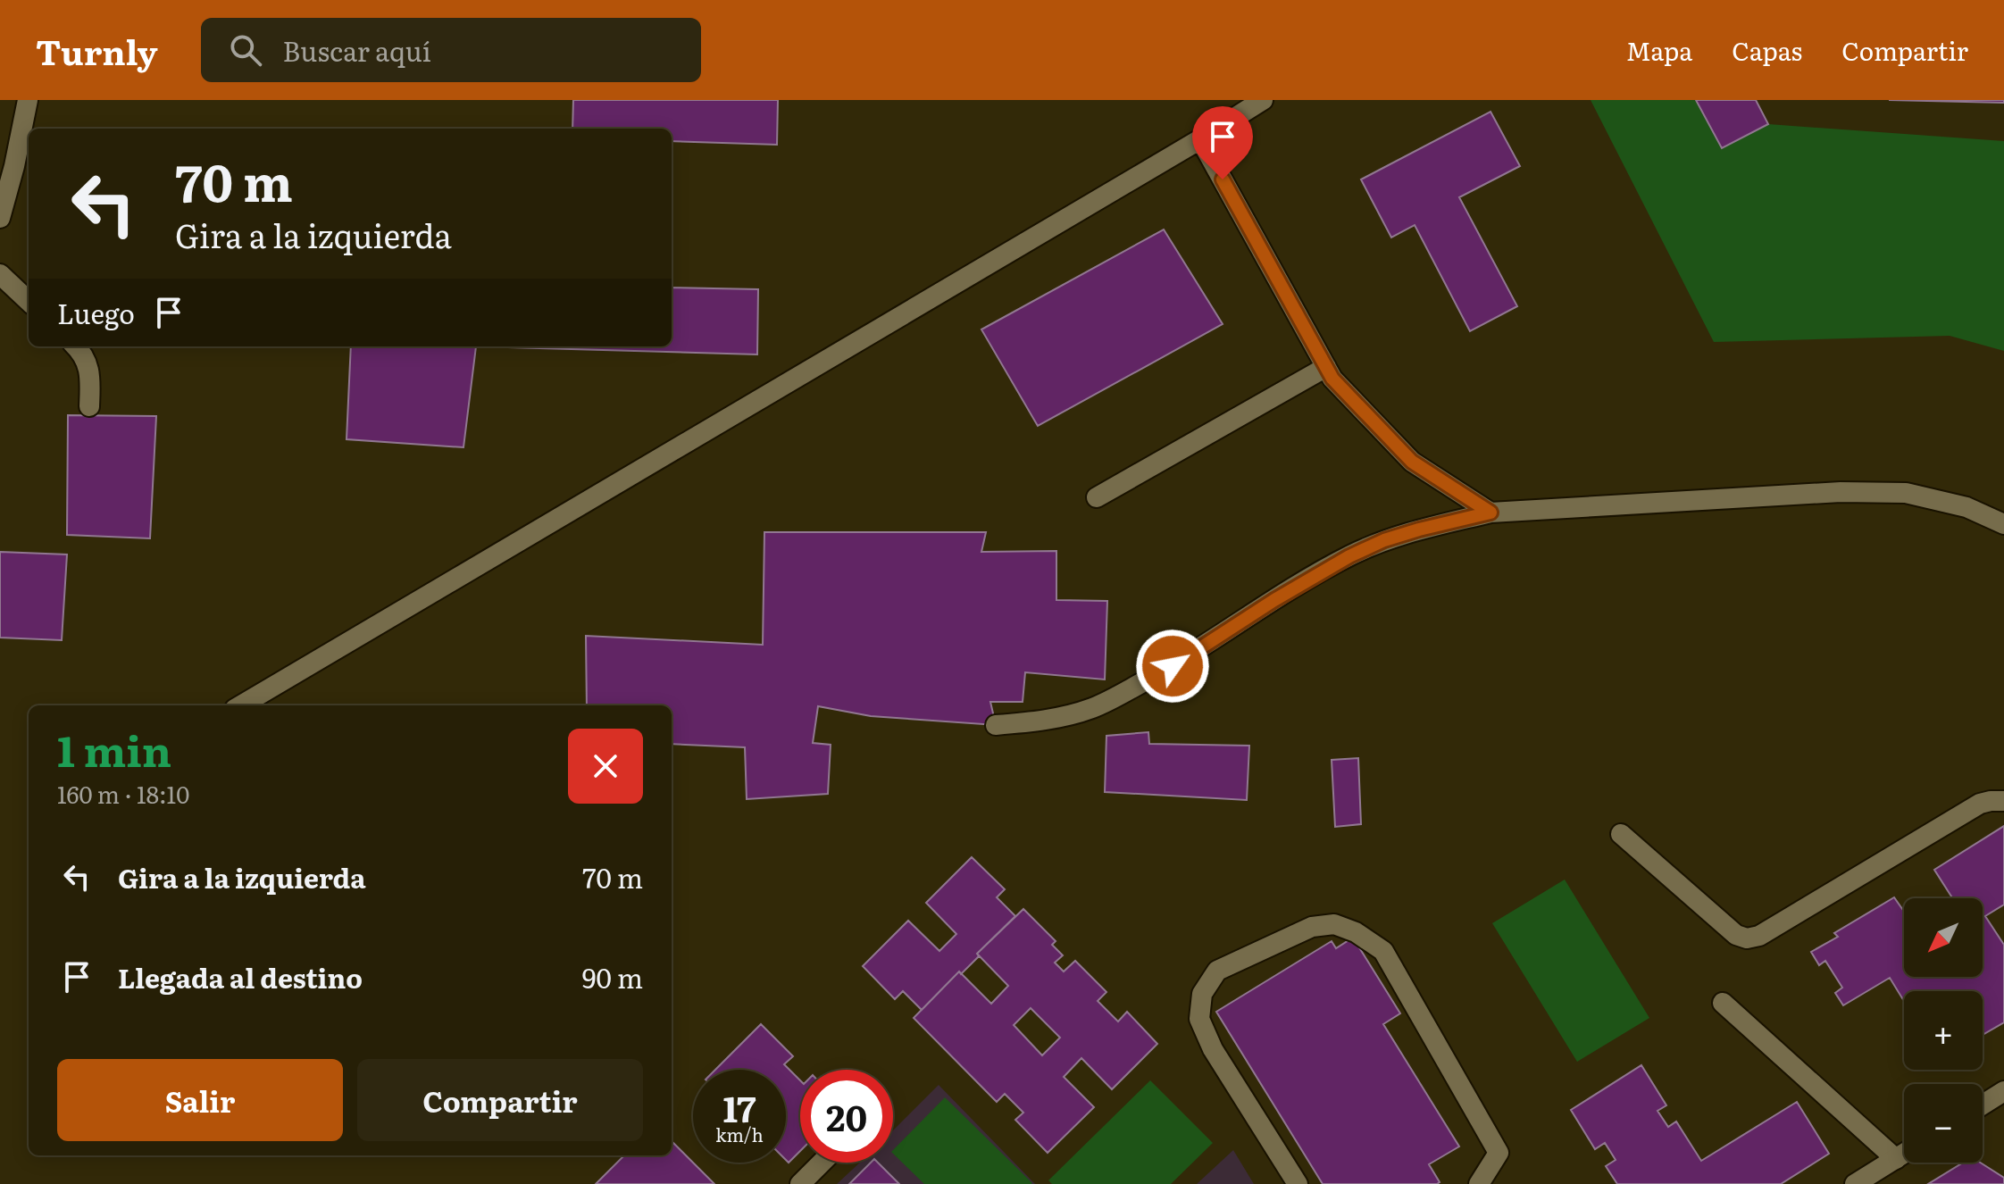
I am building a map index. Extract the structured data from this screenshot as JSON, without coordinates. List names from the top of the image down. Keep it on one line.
{"north":"bottom left","page":{"header":"Turnly","search":"Buscar aquí","nav":["Mapa","Capas","Compartir"],"turn":["70 m","Gira a la izquierda"],"then":"Luego","heading":["1 min","160 m · 18:10"],"list":[{"name":"Gira a la izquierda","value":"70 m"},{"name":"Llegada al destino","value":"90 m"}],"map_buttons":["+","−"],"buttons":["Salir","Compartir"],"speed":"17 km/h","limit":"20"}}
